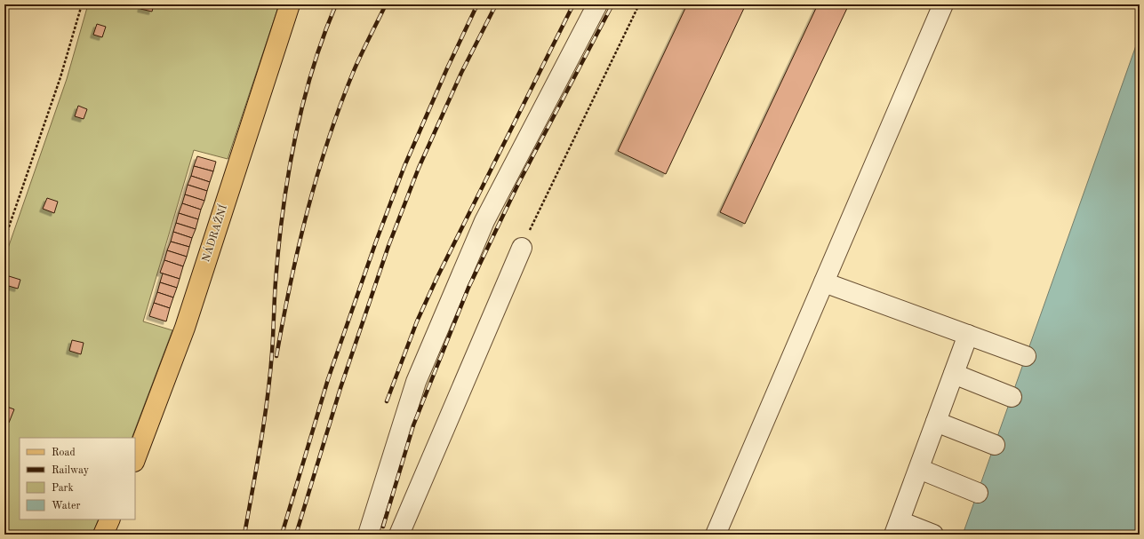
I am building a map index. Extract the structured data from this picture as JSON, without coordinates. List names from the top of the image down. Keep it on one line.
{"streets":{"main road":["NÁDRAŽNÍ"]},"legend":["Road","Railway","Park","Water"]}
